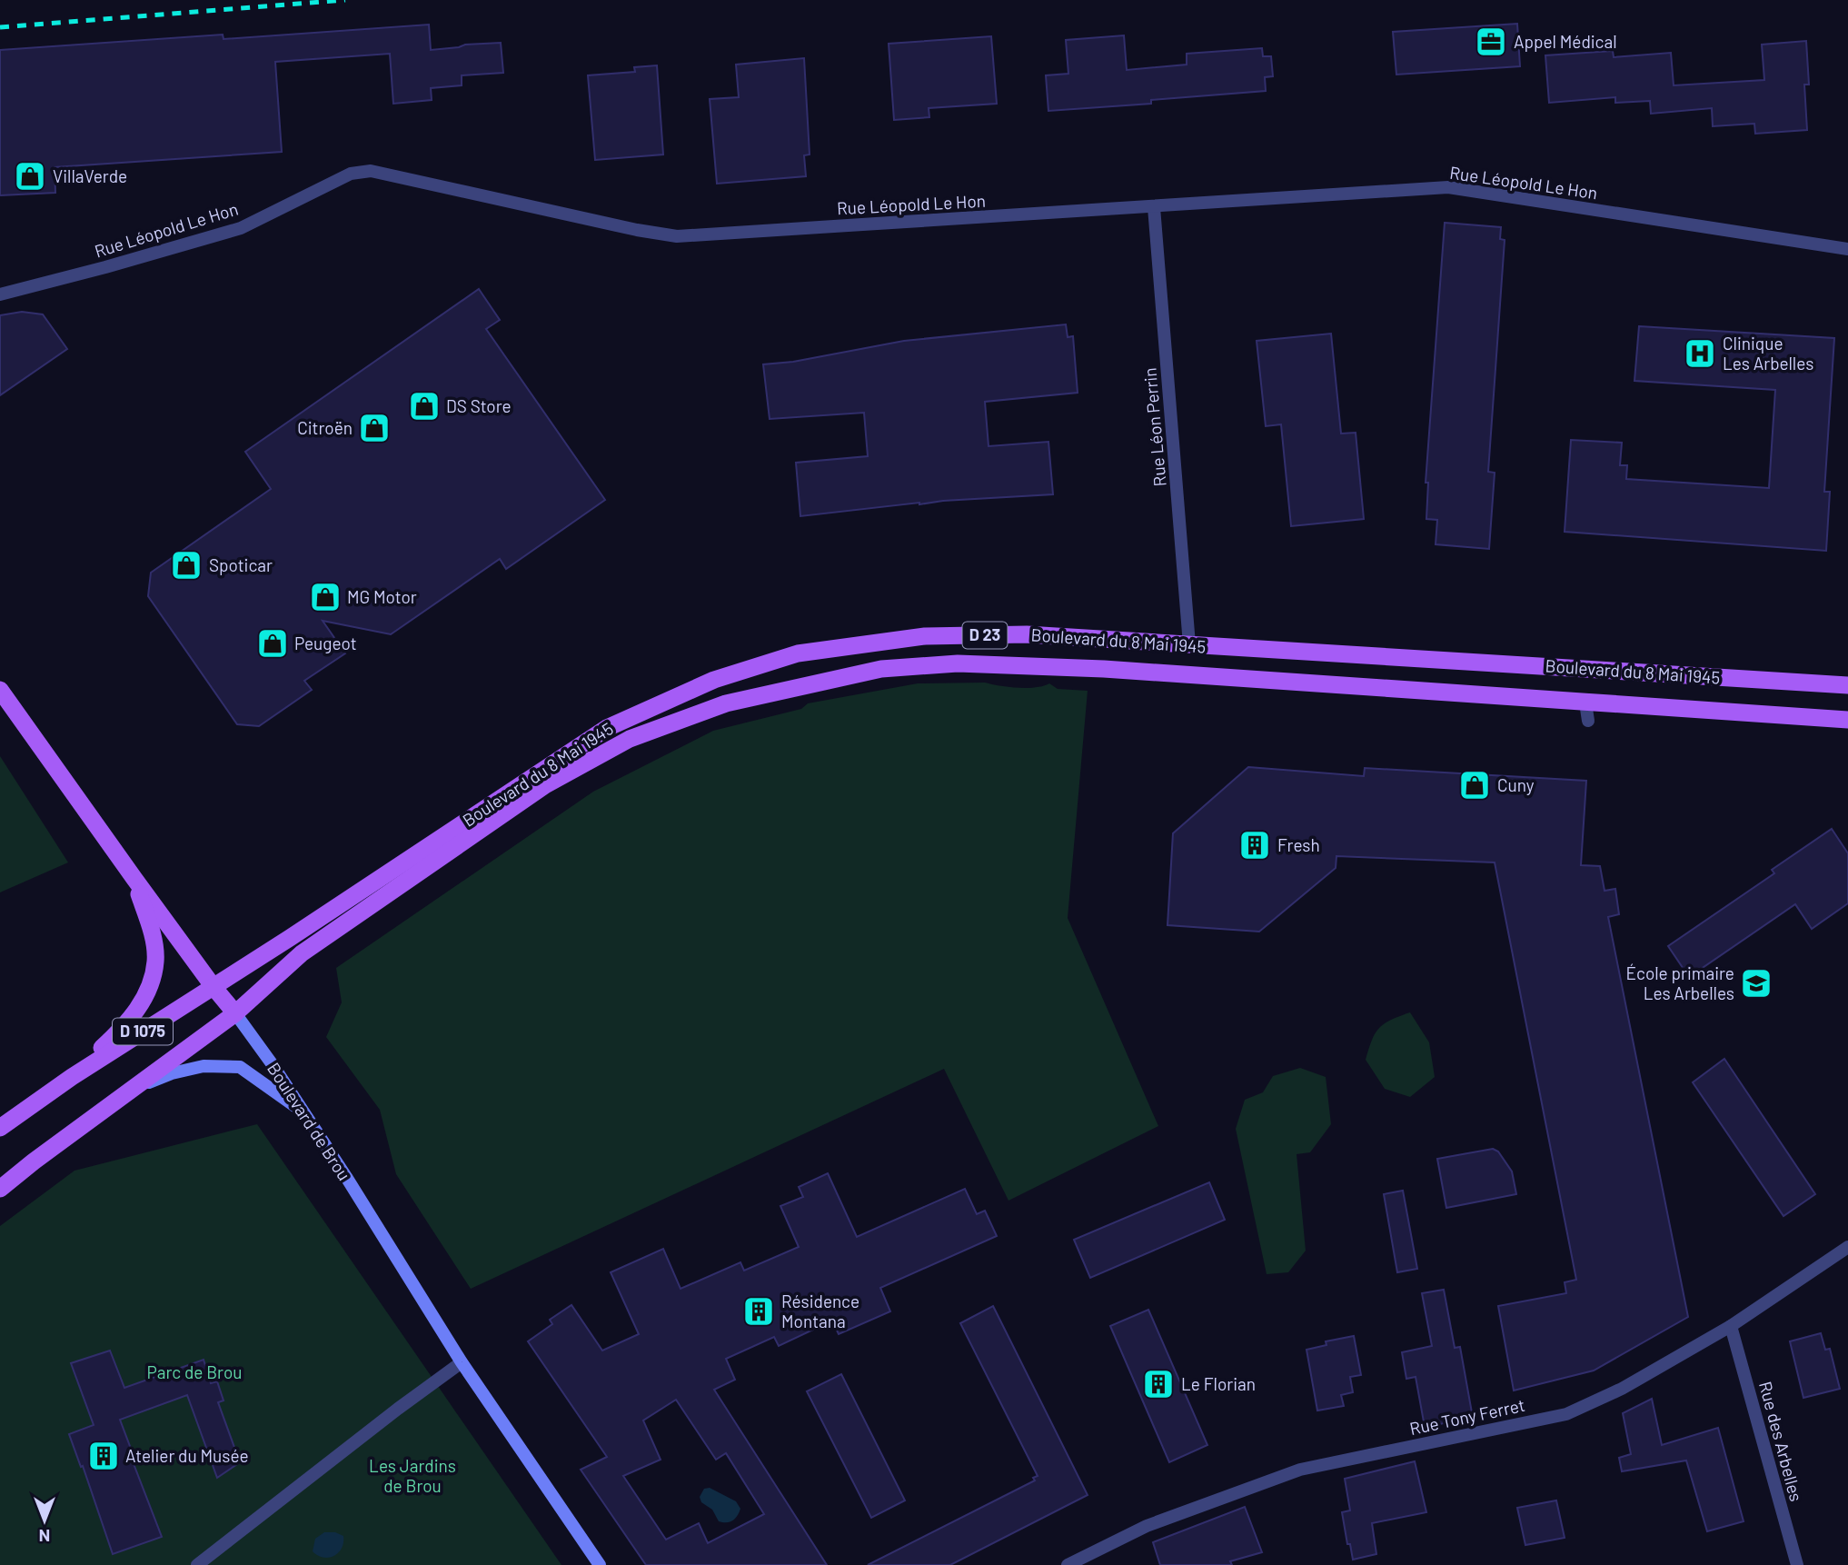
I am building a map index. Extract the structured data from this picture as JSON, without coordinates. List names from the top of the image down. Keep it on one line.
{"streets":{"main road":["D 23","Boulevard du 8 Mai 1945","D 1075","Boulevard de Brou"],"street":["Rue Léopold Le Hon","Rue Léon Perrin","Rue Tony Ferret","Rue des Arbelles"]},"crossings":[["Rue Léopold Le Hon","Rue Léon Perrin"],["Rue Léon Perrin","Boulevard du 8 Mai 1945"],["Boulevard du 8 Mai 1945","D 1075"],["Boulevard du 8 Mai 1945","Boulevard de Brou"],["D 1075","Boulevard de Brou"],["Rue Tony Ferret","Rue des Arbelles"]],"parks":["Parc de Brou","Les Jardins de Brou"],"places":{"office":["Appel Médical"],"shop":["VillaVerde","DS Store","Citroën","Spoticar","MG Motor","Peugeot","Cuny"],"hospital":["Clinique Les Arbelles"],"building":["Fresh","Résidence Montana","Le Florian","Atelier du Musée"],"school or university":["École primaire Les Arbelles"]},"north":"bottom"}
